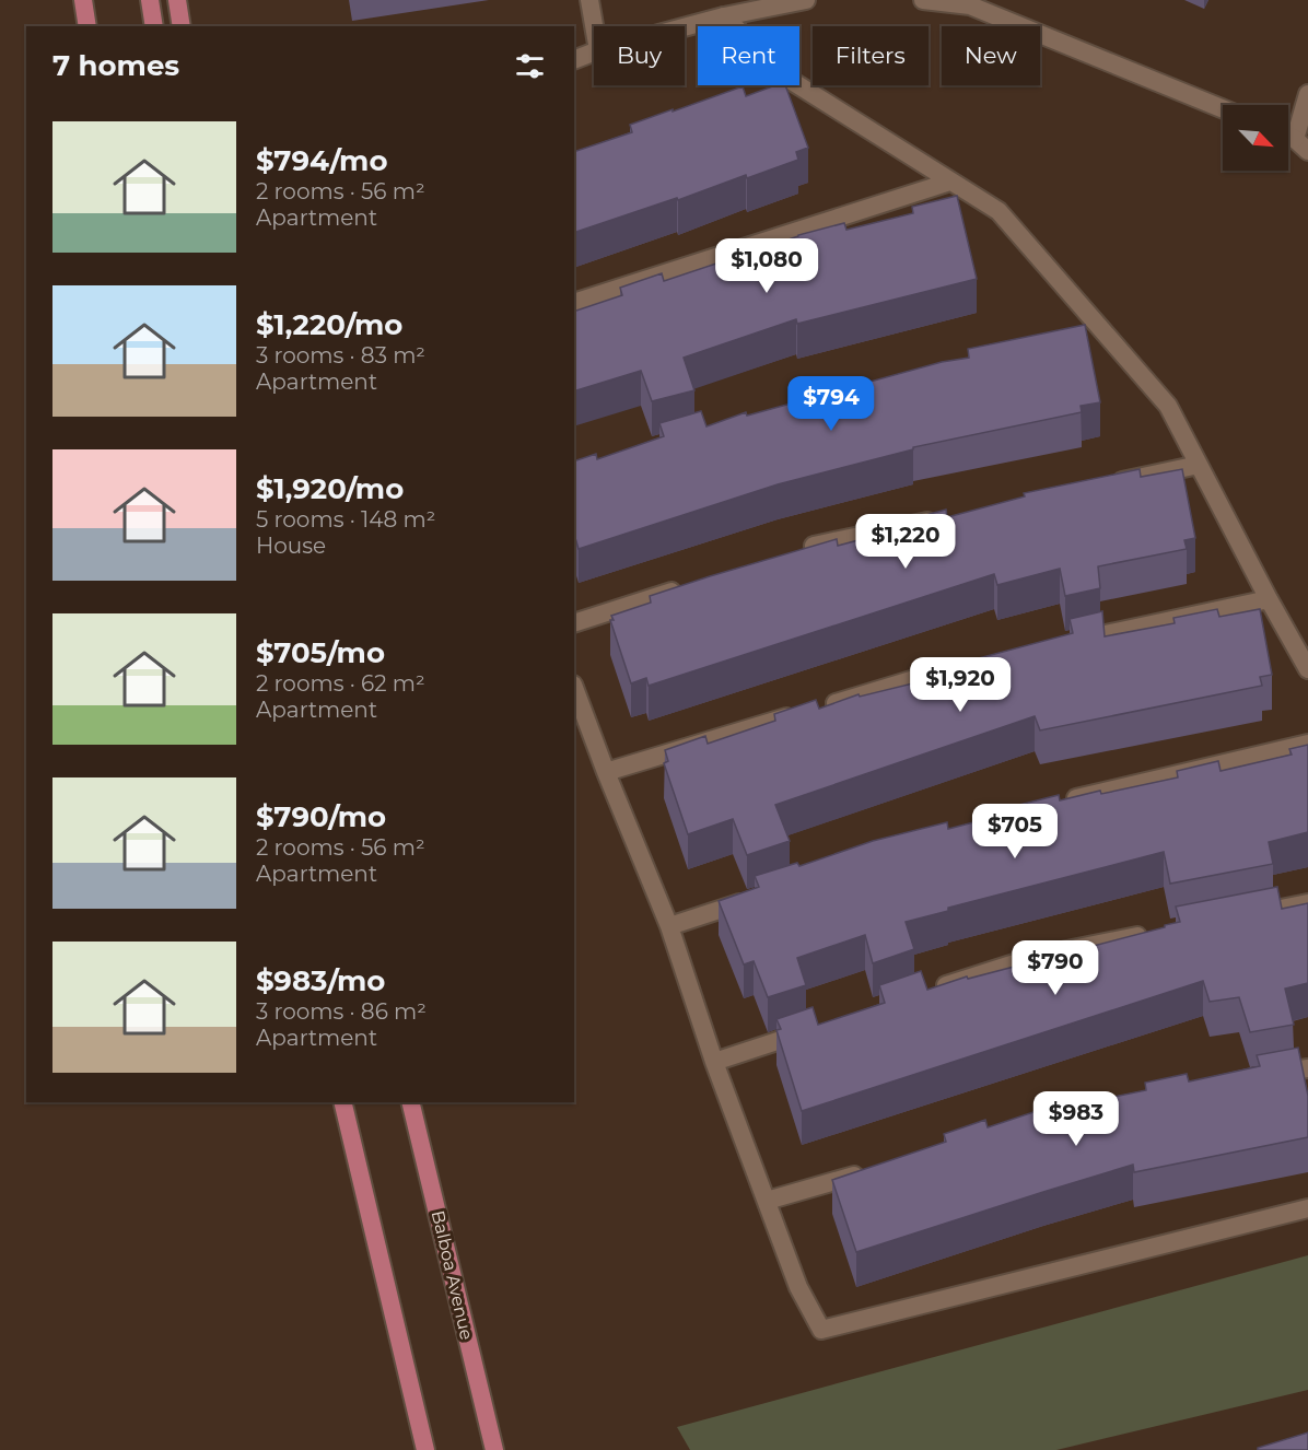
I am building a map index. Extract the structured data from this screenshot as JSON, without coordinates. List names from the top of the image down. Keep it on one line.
{"streets":{"main road":["Balboa Avenue"]},"north":"bottom right","page":{"chip":["Buy","Rent","Filters","New"],"heading":"7 homes","list":[{"name":"$794/mo","note":"2 rooms · 56 m² · Apartment"},{"name":"$1,220/mo","note":"3 rooms · 83 m² · Apartment"},{"name":"$1,920/mo","note":"5 rooms · 148 m² · House"},{"name":"$705/mo","note":"2 rooms · 62 m² · Apartment"},{"name":"$790/mo","note":"2 rooms · 56 m² · Apartment"},{"name":"$983/mo","note":"3 rooms · 86 m² · Apartment"}],"price":["$1,080","$794","$1,220","$1,920","$705","$790","$983"]}}
